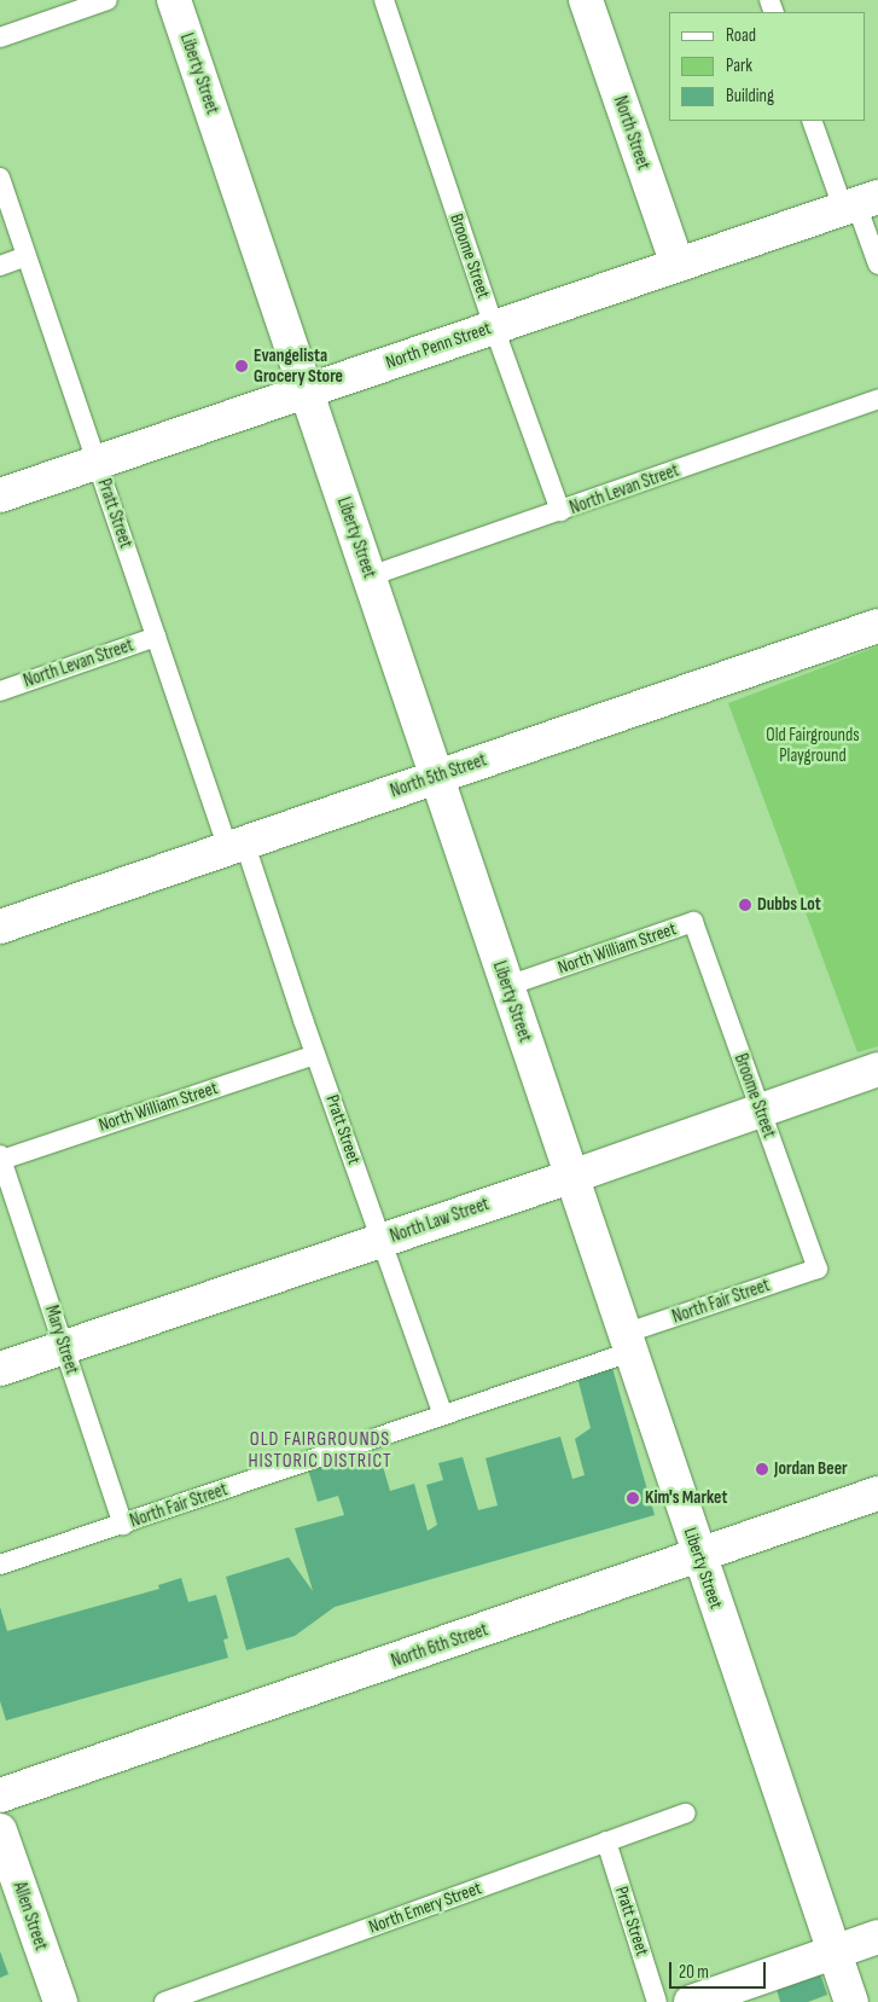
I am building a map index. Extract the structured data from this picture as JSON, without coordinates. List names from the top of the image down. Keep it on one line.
{"streets":{"street":["Liberty Street","North Street","North Penn Street","North 5th Street","North Law Street","North 6th Street","Allen Street"],"lane":["Broome Street","North Levan Street","Pratt Street","North William Street","North Fair Street","Mary Street","North Emery Street"]},"crossings":[["Liberty Street","North Penn Street"],["Liberty Street","North Levan Street"],["Liberty Street","North 5th Street"],["Liberty Street","North William Street"],["Liberty Street","North Law Street"],["Liberty Street","North Fair Street"],["Liberty Street","North 6th Street"],["North Street","North Penn Street"],["Broome Street","North Penn Street"],["Broome Street","North Levan Street"],["Broome Street","North William Street"],["Broome Street","North Law Street"],["Broome Street","North Fair Street"],["North Penn Street","Pratt Street"],["North Levan Street","Pratt Street"],["Pratt Street","North 5th Street"],["Pratt Street","North William Street"],["Pratt Street","North Law Street"],["Pratt Street","North Fair Street"],["Pratt Street","North Emery Street"],["North William Street","Mary Street"],["North Law Street","Mary Street"],["North Fair Street","Mary Street"]],"districts":["OLD FAIRGROUNDS HISTORIC DISTRICT"],"parks":["Old Fairgrounds Playground"],"places":["Evangelista Grocery Store","Dubbs Lot","Jordan Beer","Kim's Market"],"legend":["Road","Park","Building"],"scale_bar":"20 m"}
